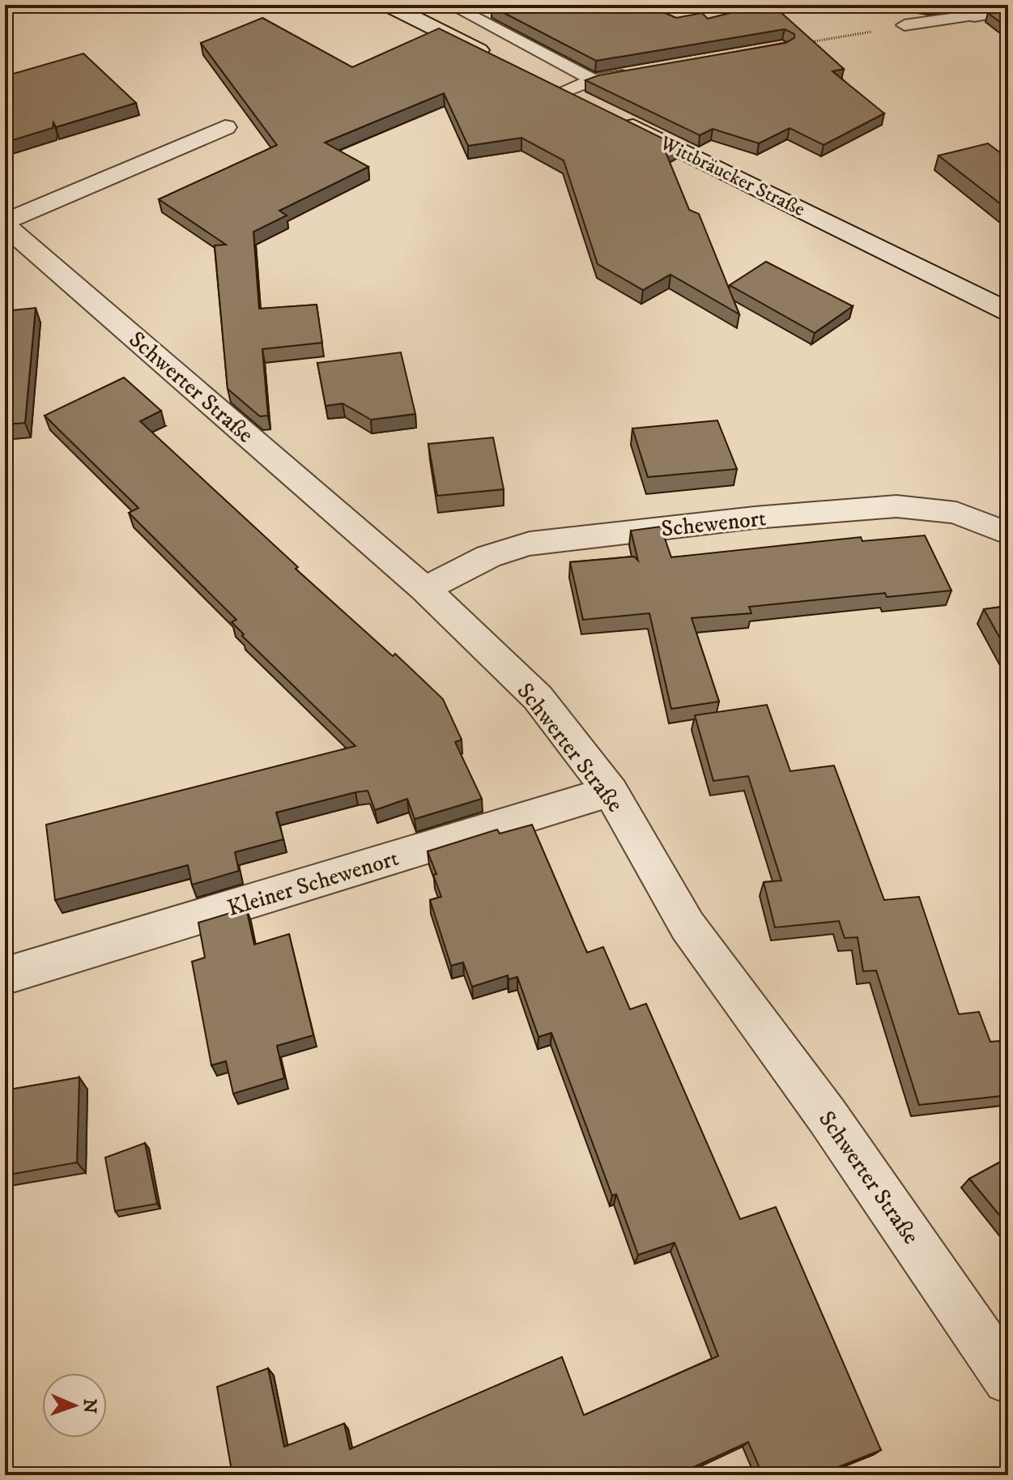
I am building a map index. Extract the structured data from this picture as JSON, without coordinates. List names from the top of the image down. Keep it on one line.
{"streets":{"street":["Wittbräucker Straße","Schwerter Straße","Schewenort","Kleiner Schewenort"]},"crossings":[["Schwerter Straße","Schewenort"],["Schwerter Straße","Kleiner Schewenort"]],"north":"right"}
